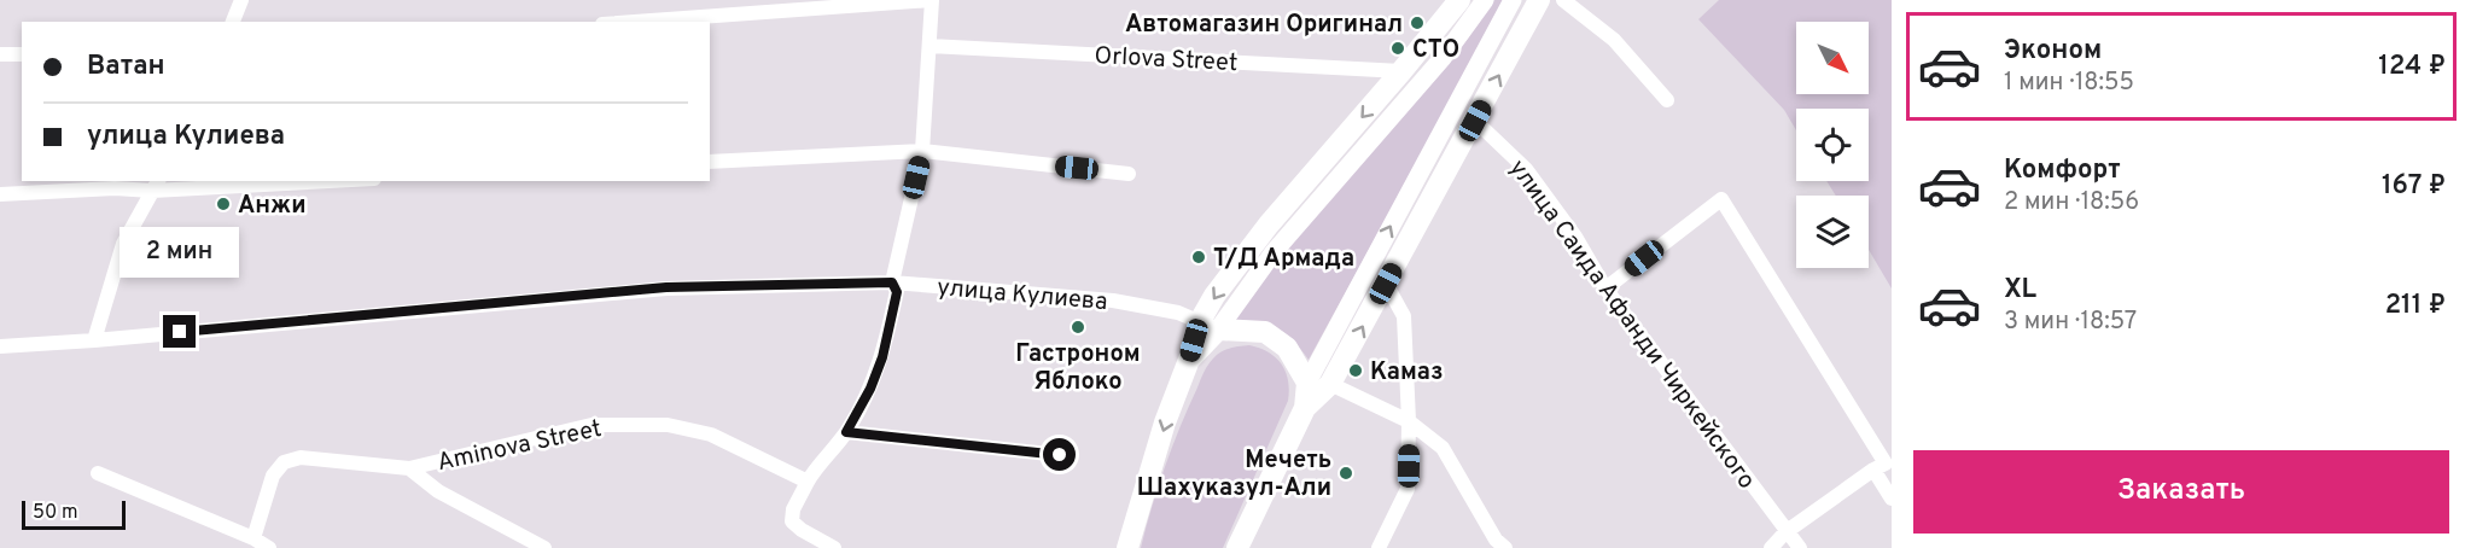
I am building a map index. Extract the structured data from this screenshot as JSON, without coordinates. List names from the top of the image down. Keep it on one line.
{"streets":{"street":["Orlova Street","улица Кулиева","улица Саида Афанди Чиркейского","Aminova Street"]},"places":["Автомагазин Оригинал","СТО","Анжи","Т/Д Армада","Гастроном Яблоко","Камаз","Мечеть Шахуказул-Али"],"scale_bar":"50 m","north":"bottom right","page":{"list":[{"name":"Эконом","note":"1 мин · 18:55","value":"124 ₽"},{"name":"Комфорт","note":"2 мин · 18:56","value":"167 ₽"},{"name":"XL","note":"3 мин · 18:57","value":"211 ₽"}],"banner":["Ватан","улица Кулиева"],"bubble":"2 мин","buttons":"Заказать","scale":"50 m"}}
